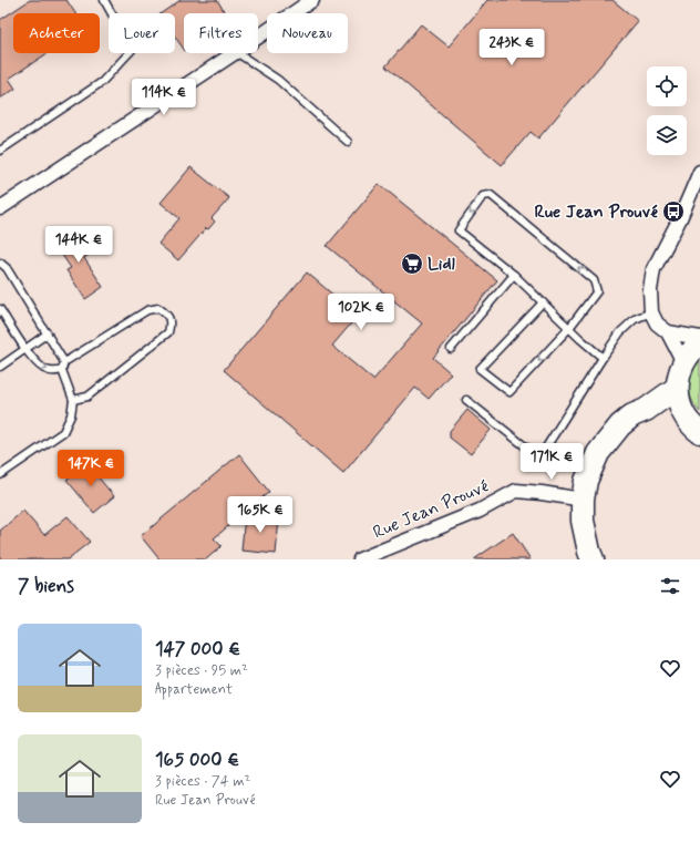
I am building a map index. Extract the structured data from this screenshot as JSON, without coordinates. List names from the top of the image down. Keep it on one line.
{"streets":{"street":["Rue Jean Prouvé"]},"places":{"bus stop":["Rue Jean Prouvé"],"supermarket":["Lidl"]},"page":{"chip":["Acheter","Louer","Filtres","Nouveau"],"price":["243K €","114K €","144K €","102K €","171K €","147K €","165K €"],"heading":"7 biens","list":[{"name":"147 000 €","note":"3 pièces · 95 m² · Appartement"},{"name":"165 000 €","note":"3 pièces · 74 m² · Rue Jean Prouvé"}]}}
